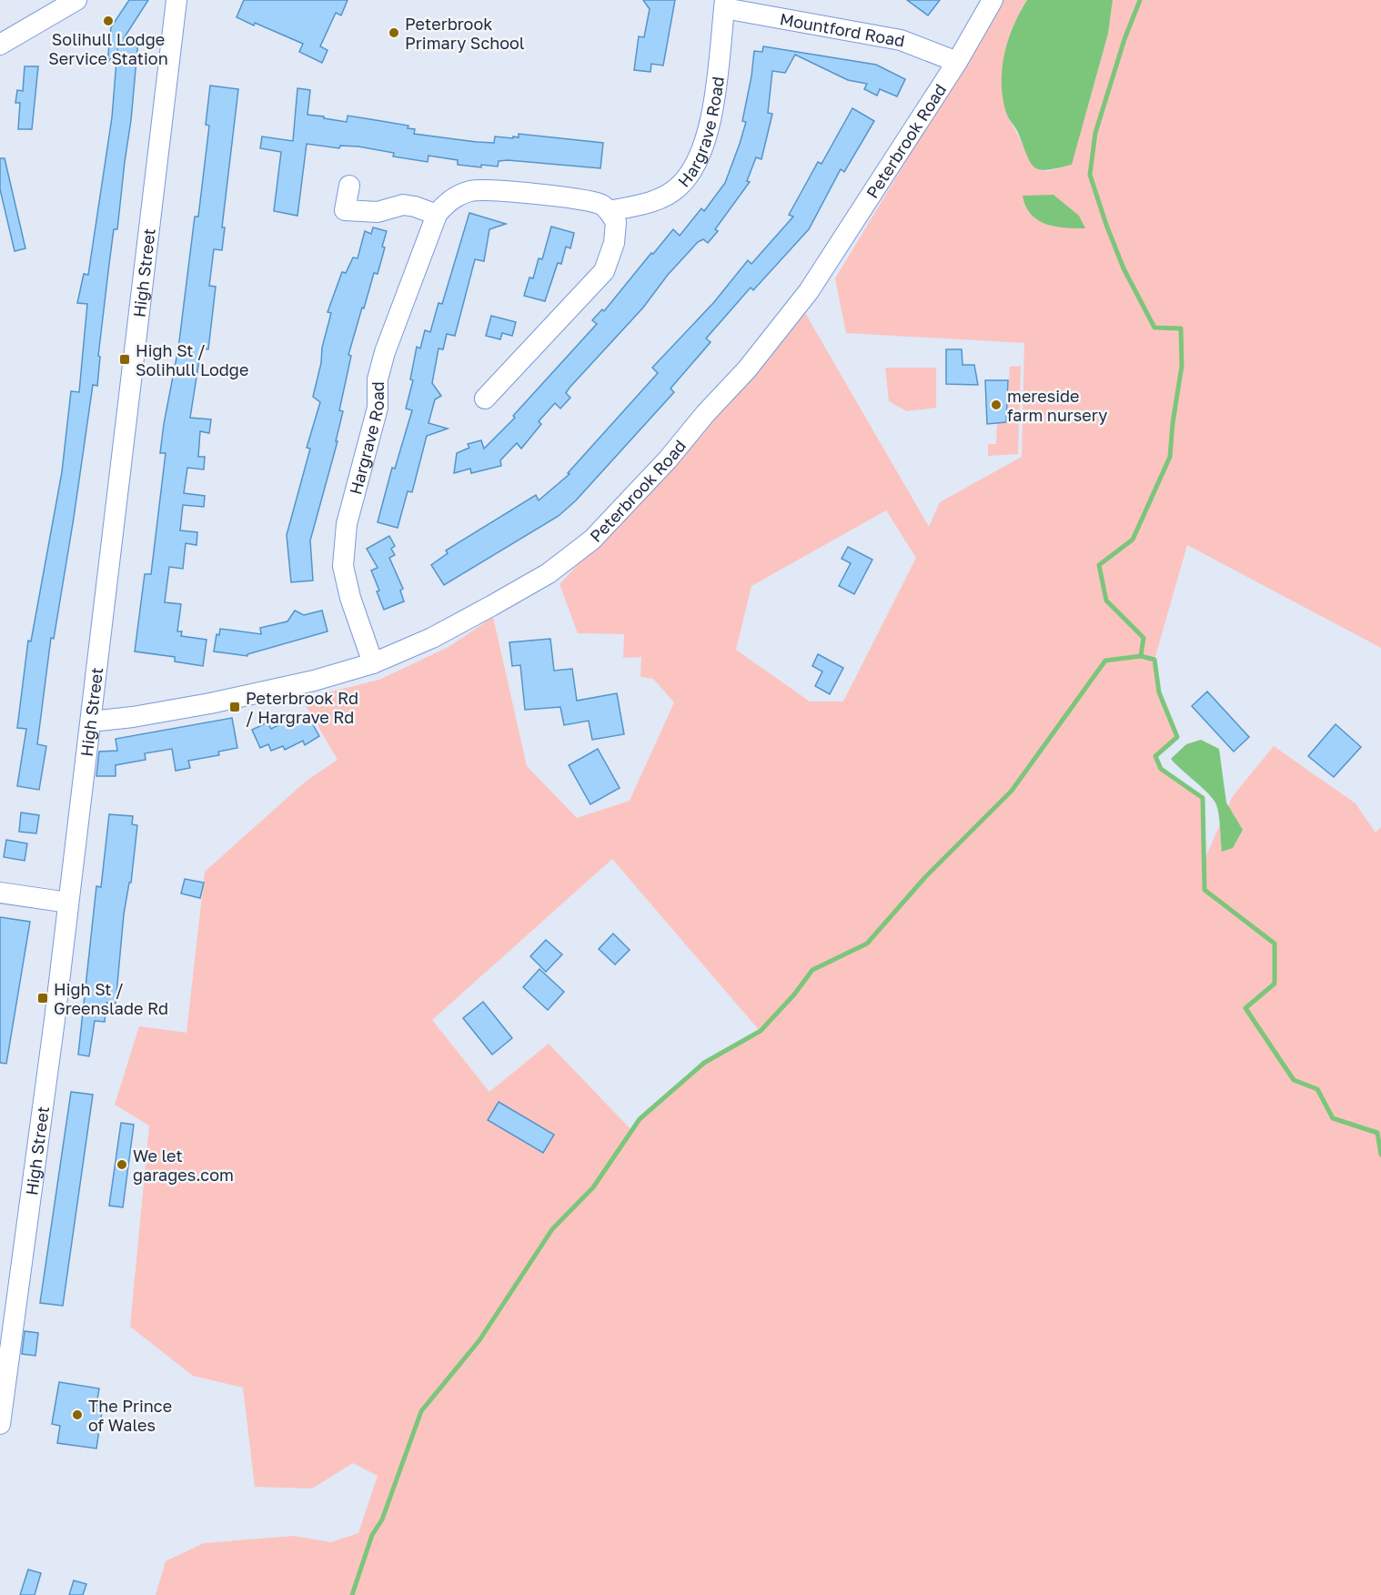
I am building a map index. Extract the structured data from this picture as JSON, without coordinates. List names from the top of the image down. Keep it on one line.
{"streets":{"street":["Mountford Road","Hargrave Road","Peterbrook Road","High Street"]},"crossings":[["Mountford Road","Hargrave Road"],["Mountford Road","Peterbrook Road"],["Hargrave Road","Peterbrook Road"],["Peterbrook Road","High Street"]],"places":{"other":["Solihull Lodge Service Station","Peterbrook Primary School","mereside farm nursery","We let garages.com","The Prince of Wales"],"transit":["High St / Solihull Lodge","Peterbrook Rd / Hargrave Rd","High St / Greenslade Rd"]}}
